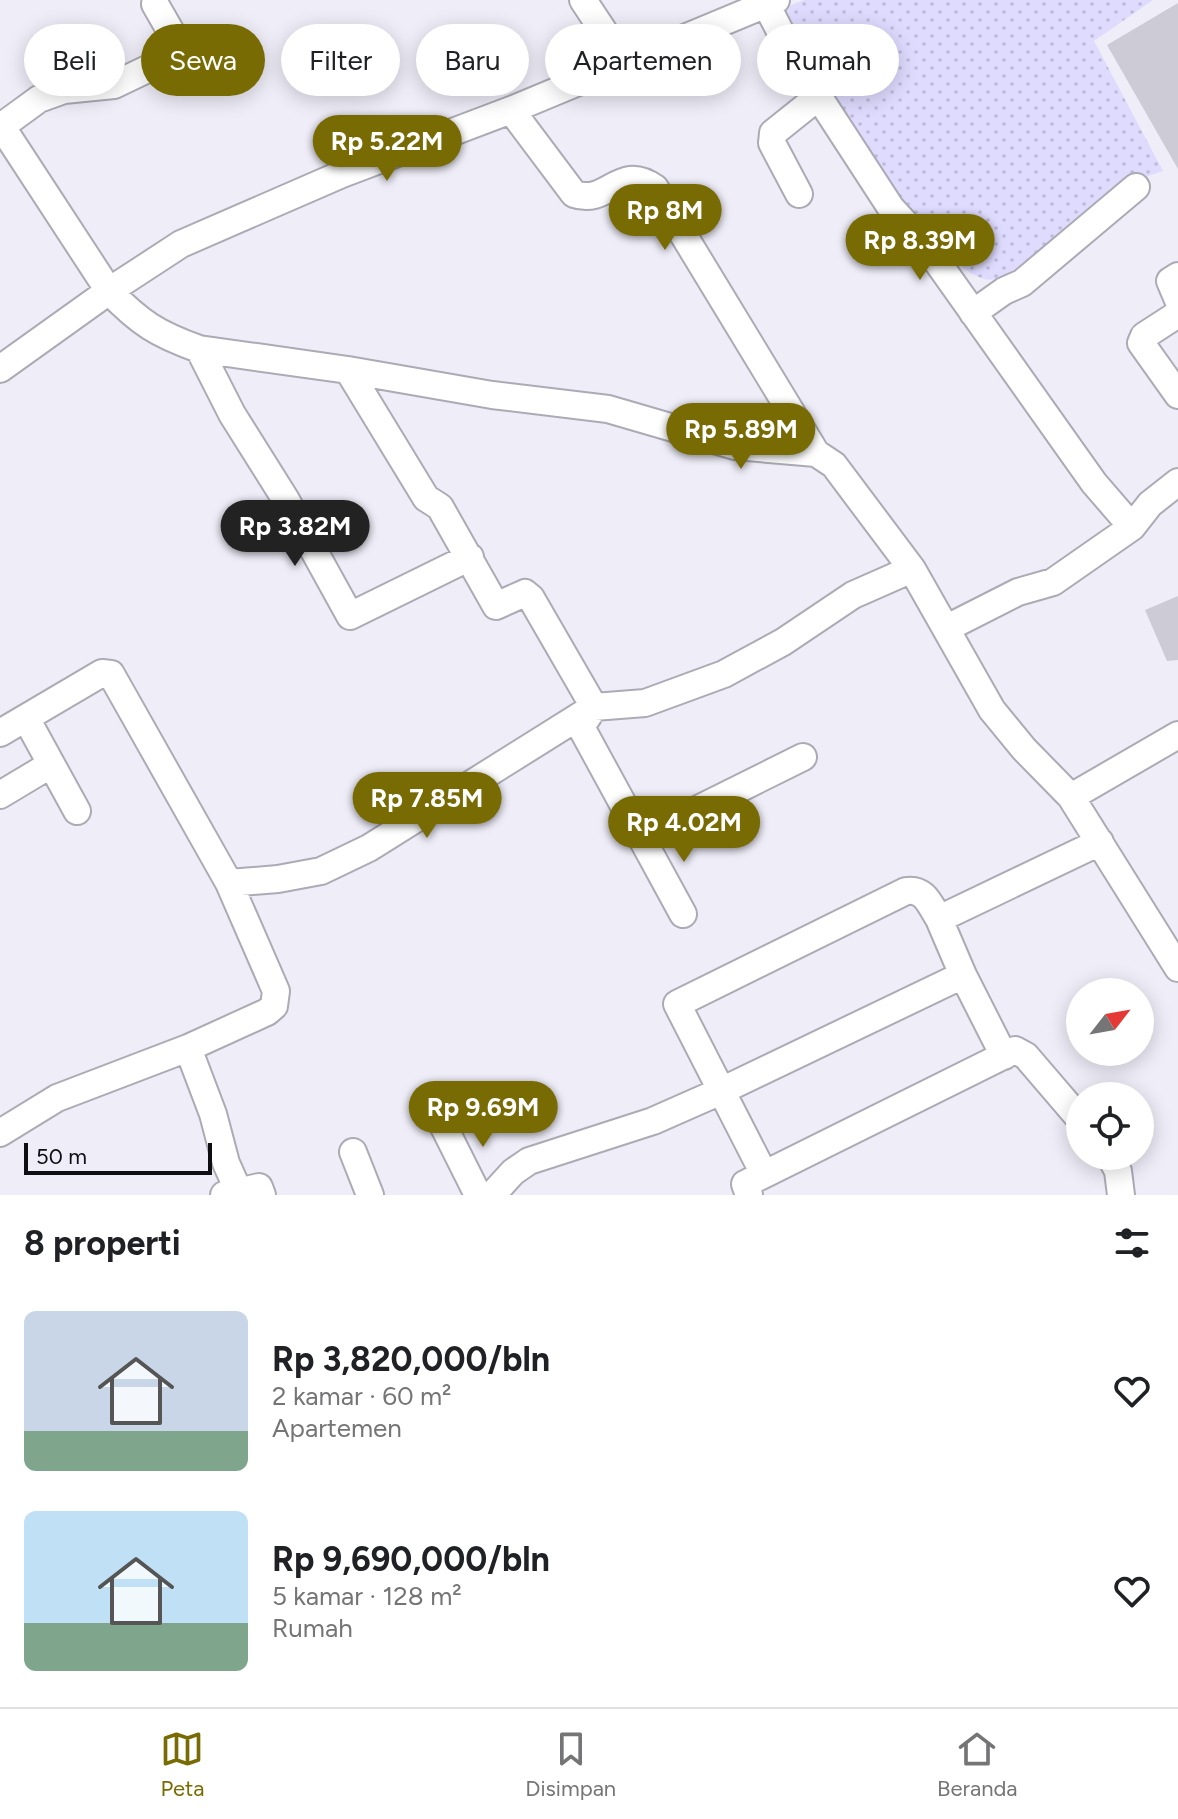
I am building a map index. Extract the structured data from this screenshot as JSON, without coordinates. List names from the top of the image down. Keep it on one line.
{"scale_bar":"50 m","north":"top right","page":{"chip":["Beli","Sewa","Filter","Baru","Apartemen","Rumah"],"price":["Rp 5.22M","Rp 8M","Rp 8.39M","Rp 5.89M","Rp 3.82M","Rp 7.85M","Rp 4.02M","Rp 9.69M"],"scale":"50 m","heading":"8 properti","list":[{"name":"Rp 3,820,000/bln","note":"2 kamar · 60 m² · Apartemen"},{"name":"Rp 9,690,000/bln","note":"5 kamar · 128 m² · Rumah"}],"tabs":["Peta","Disimpan","Beranda"]}}
